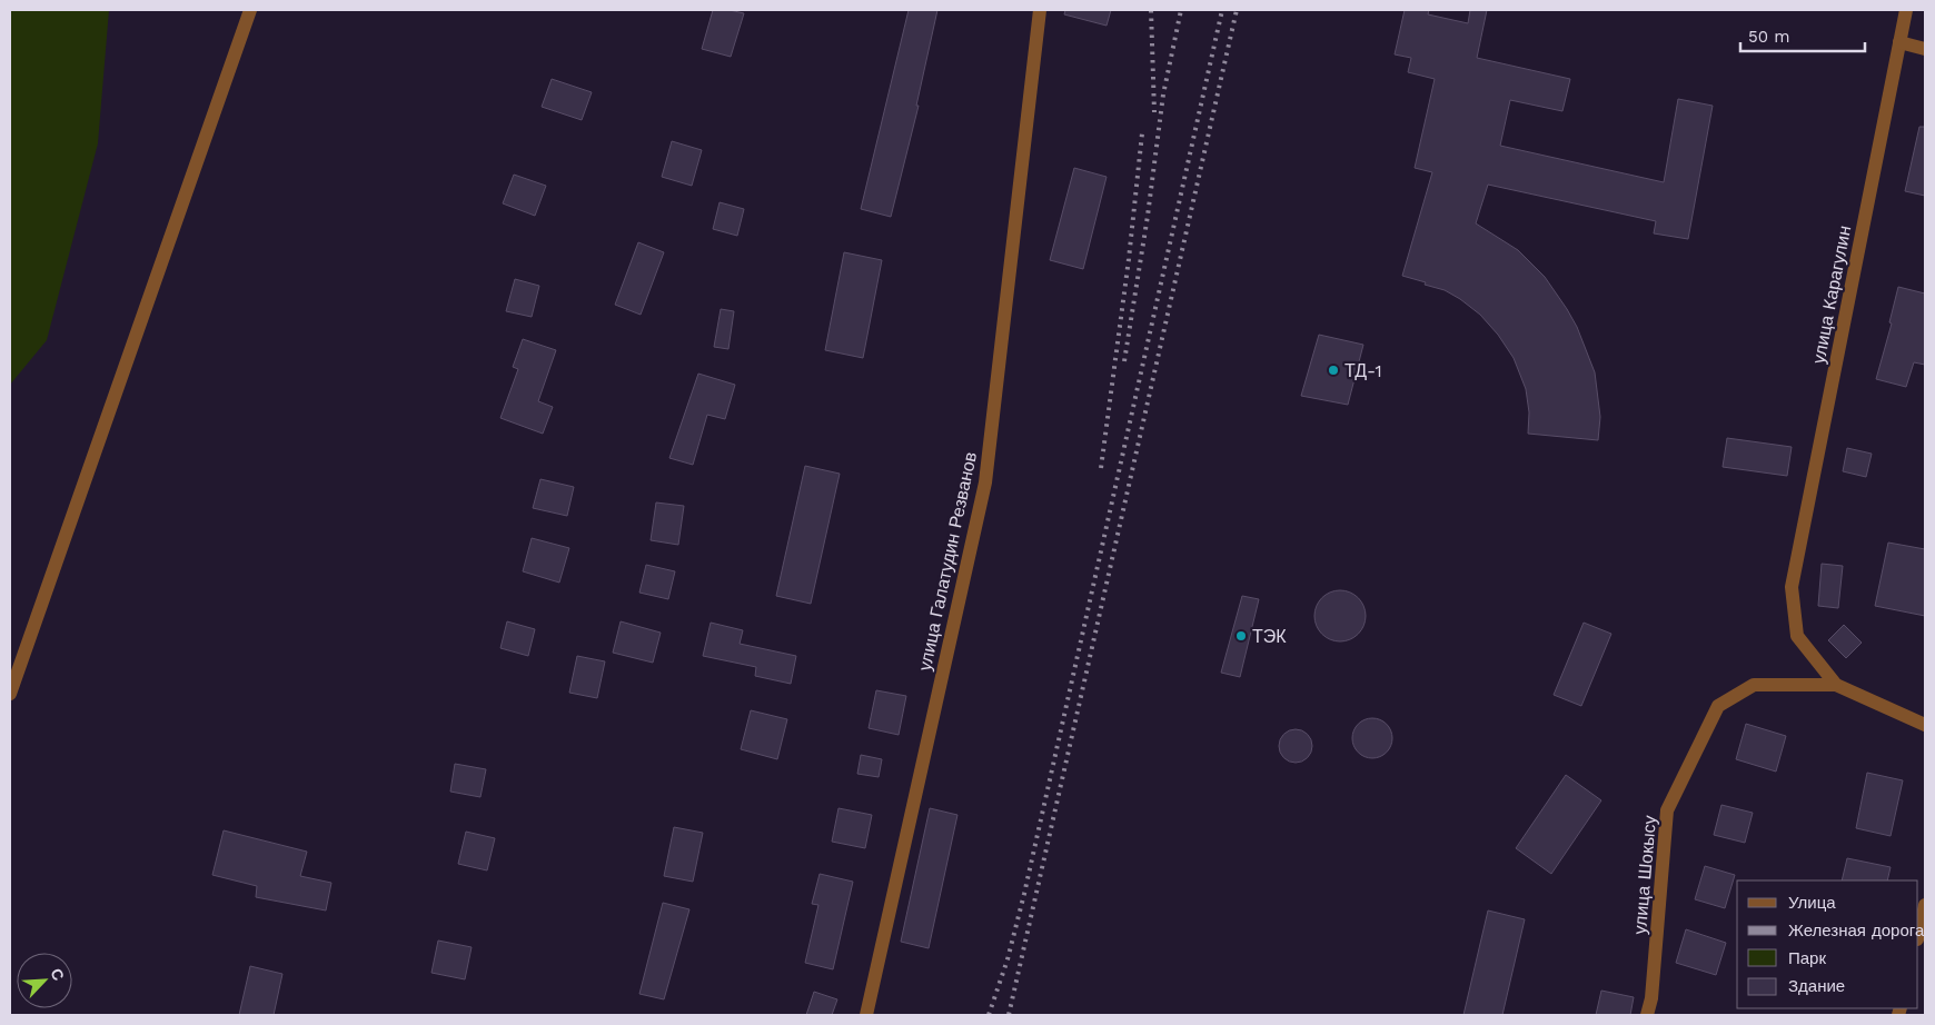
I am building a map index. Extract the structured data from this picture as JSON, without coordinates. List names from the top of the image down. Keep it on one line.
{"streets":{"street":["улица Карагулин","улица Галатудин Резванов","улица Шокысу"]},"crossings":[["улица Карагулин","улица Шокысу"]],"places":["ТД-1","ТЭК"],"legend":["Улица","Железная дорога","Парк","Здание"],"scale_bar":"50 m","north":"top right"}
